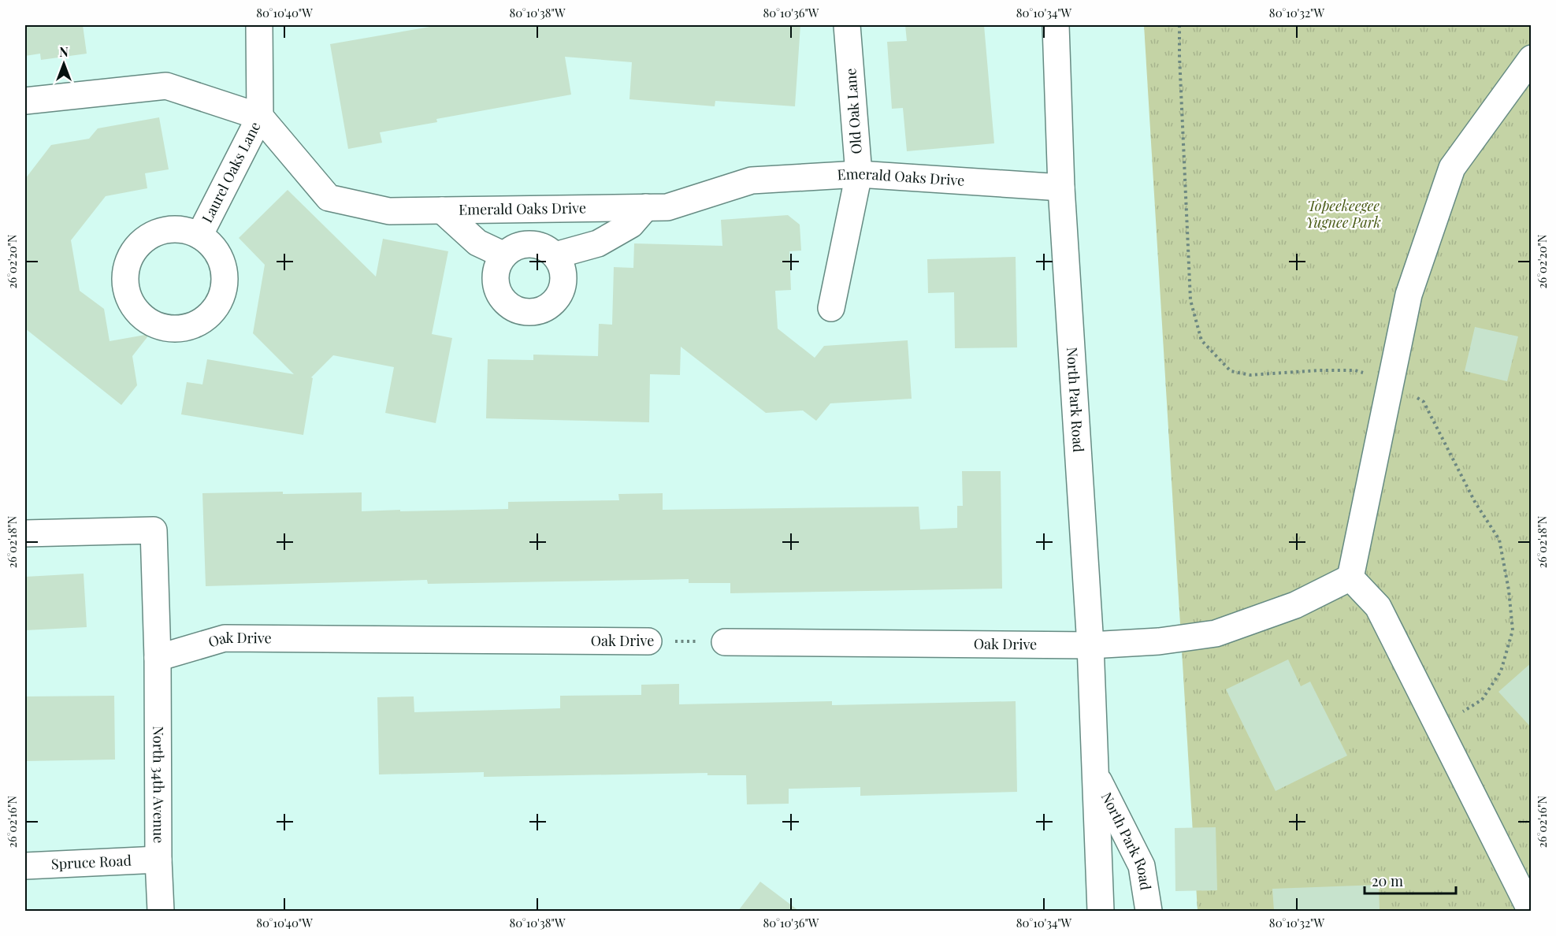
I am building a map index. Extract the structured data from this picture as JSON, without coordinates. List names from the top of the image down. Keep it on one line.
{"streets":{"street":["Old Oak Lane","Laurel Oaks Lane","Emerald Oaks Drive","North Park Road","Oak Drive","North 34th Avenue","Spruce Road"]},"crossings":[["Old Oak Lane","Emerald Oaks Drive"],["Laurel Oaks Lane","Emerald Oaks Drive"],["Emerald Oaks Drive","North Park Road"],["North Park Road","Oak Drive"],["Oak Drive","North 34th Avenue"],["North 34th Avenue","Spruce Road"]],"parks":["Topeekeegee Yugnee Park"],"scale_bar":"20 m","north":"top","coordinates":["80°10'40\"W","80°10'38\"W","80°10'36\"W","80°10'34\"W","80°10'32\"W","26°02'20\"N","26°02'18\"N","26°02'16\"N"]}
